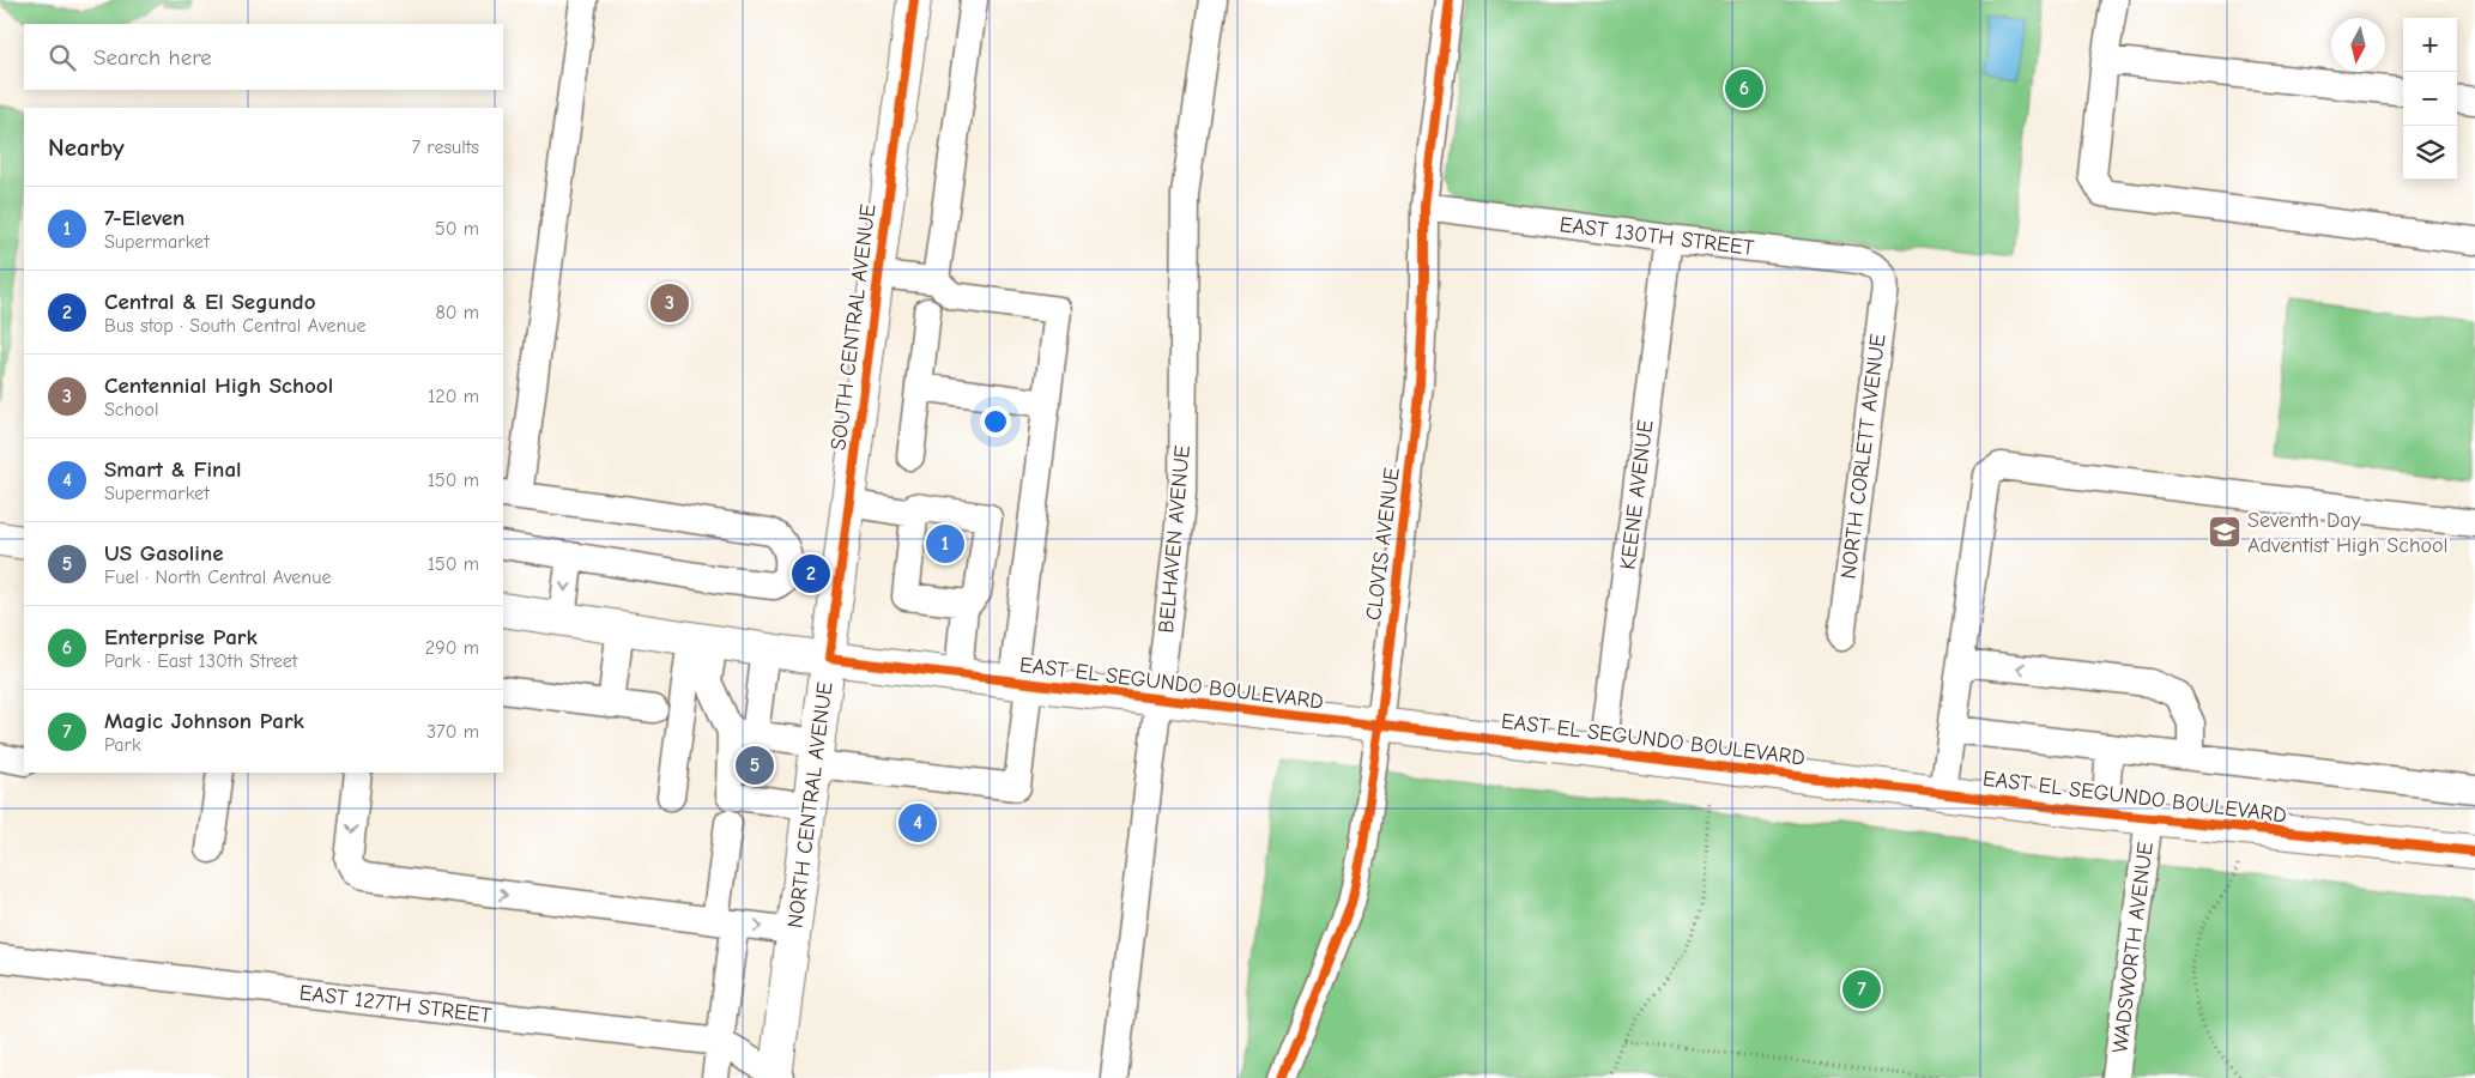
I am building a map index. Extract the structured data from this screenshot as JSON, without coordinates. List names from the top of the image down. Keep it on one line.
{"streets":{"main road":["SOUTH CENTRAL AVENUE","EAST EL SEGUNDO BOULEVARD","NORTH CENTRAL AVENUE"],"street":["EAST 130TH STREET","NORTH CORLETT AVENUE","KEENE AVENUE","BELHAVEN AVENUE","CLOVIS AVENUE","WADSWORTH AVENUE","EAST 127TH STREET"]},"crossings":[["EAST 130TH STREET","NORTH CORLETT AVENUE"],["EAST 130TH STREET","KEENE AVENUE"],["EAST 130TH STREET","CLOVIS AVENUE"],["SOUTH CENTRAL AVENUE","EAST EL SEGUNDO BOULEVARD"],["SOUTH CENTRAL AVENUE","NORTH CENTRAL AVENUE"],["KEENE AVENUE","EAST EL SEGUNDO BOULEVARD"],["BELHAVEN AVENUE","EAST EL SEGUNDO BOULEVARD"],["CLOVIS AVENUE","EAST EL SEGUNDO BOULEVARD"],["EAST EL SEGUNDO BOULEVARD","NORTH CENTRAL AVENUE"],["EAST EL SEGUNDO BOULEVARD","WADSWORTH AVENUE"]],"places":{"school or university":["Seventh Day Adventist High School"]},"north":"bottom","page":{"map_buttons":["+","−"],"search":"Search here","pins":["6","3","1","2","5","4","7"],"heading":["Nearby","7 results"],"list":[{"mark":"1","name":"7-Eleven","note":"Supermarket","value":"50 m"},{"mark":"2","name":"Central & El Segundo","note":"Bus stop · South Central Avenue","value":"80 m"},{"mark":"3","name":"Centennial High School","note":"School","value":"120 m"},{"mark":"4","name":"Smart & Final","note":"Supermarket","value":"150 m"},{"mark":"5","name":"US Gasoline","note":"Fuel · North Central Avenue","value":"150 m"},{"mark":"6","name":"Enterprise Park","note":"Park · East 130th Street","value":"290 m"},{"mark":"7","name":"Magic Johnson Park","note":"Park","value":"370 m"}]}}
